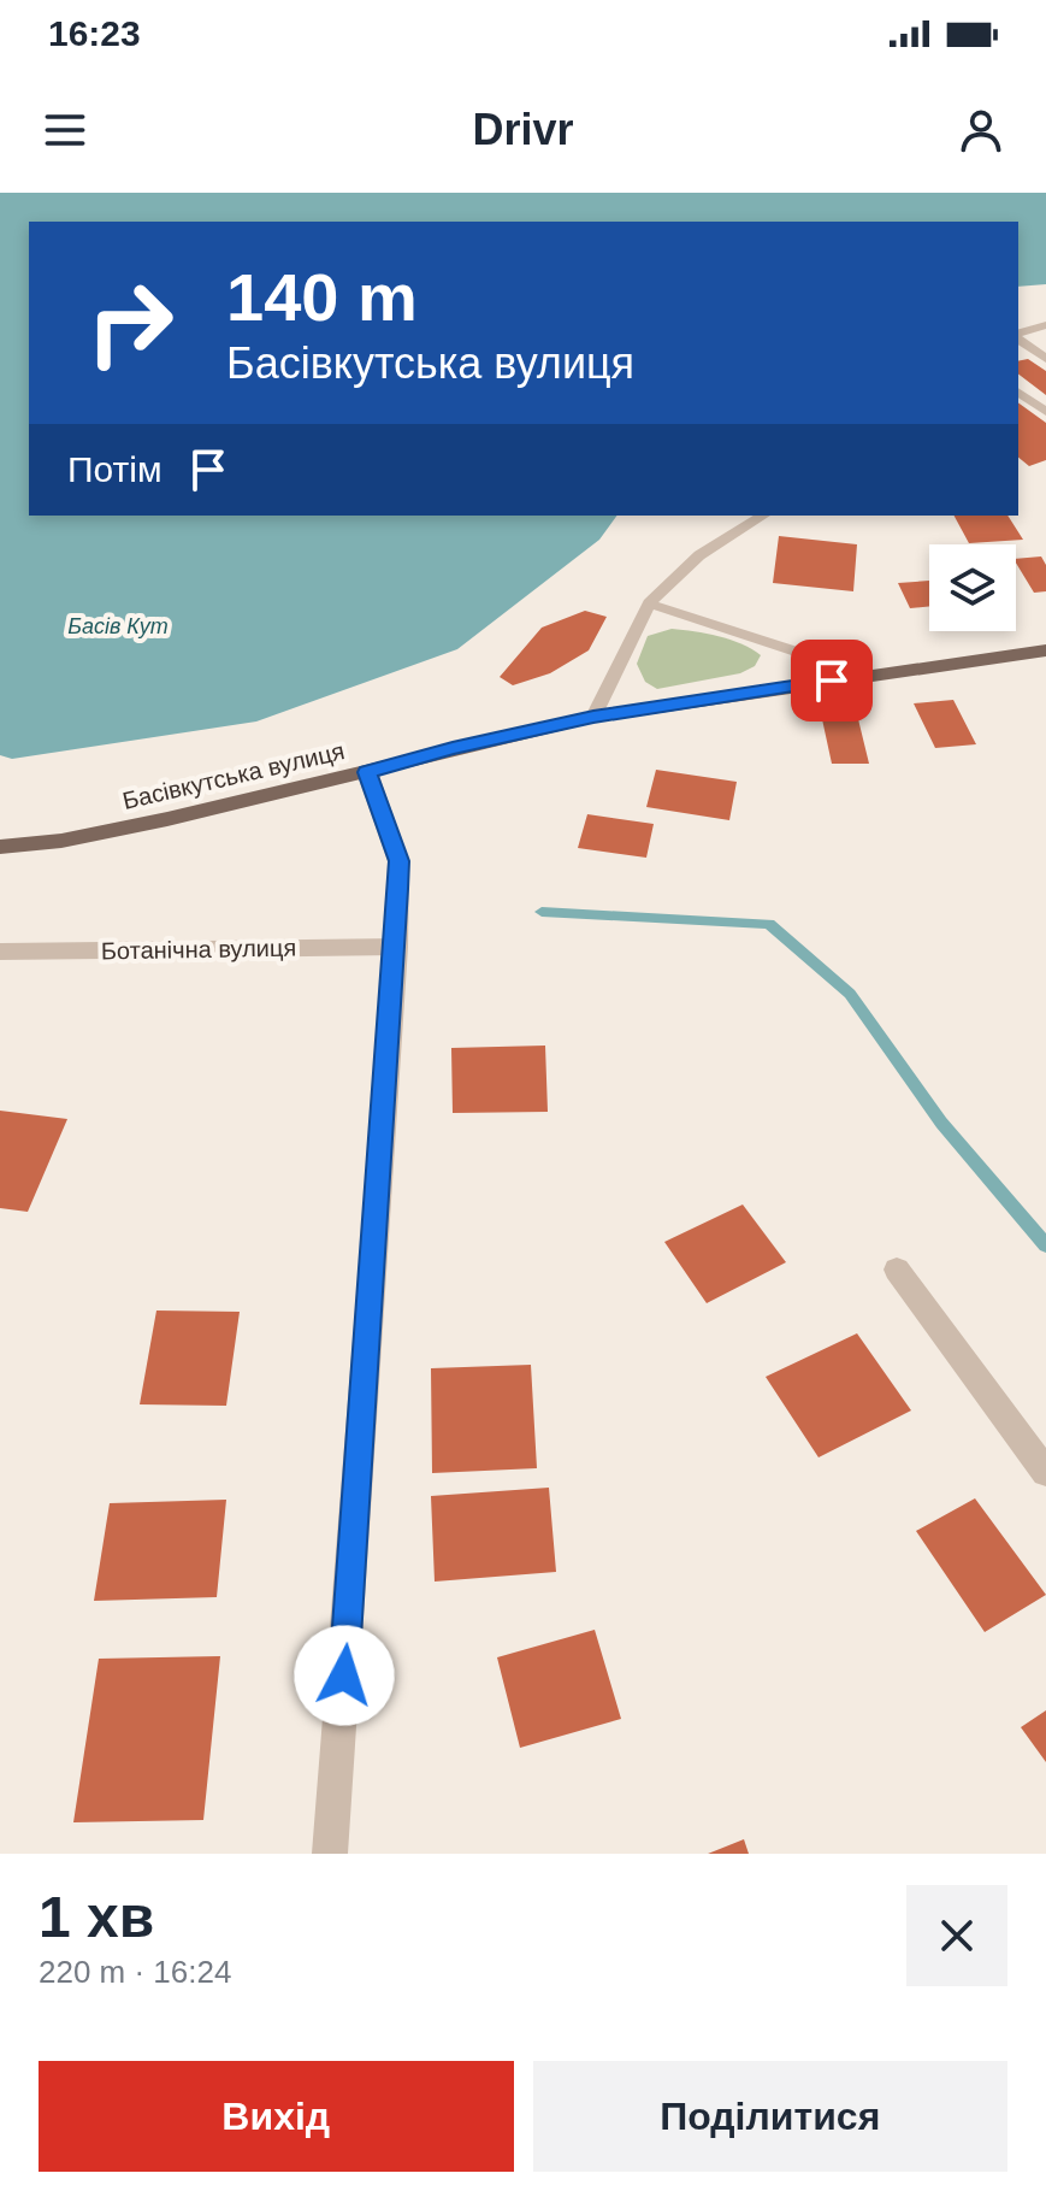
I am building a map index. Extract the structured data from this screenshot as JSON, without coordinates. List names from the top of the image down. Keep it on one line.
{"streets":{"main road":["Басівкутська вулиця"],"street":["Ботанічна вулиця"]},"water":["Басів Кут"],"page":{"status":"16:23","header":"Drivr","turn":["140 m","Басівкутська вулиця"],"then":"Потім","heading":["1 хв","220 m · 16:24"],"buttons":["Вихід","Поділитися"]}}
